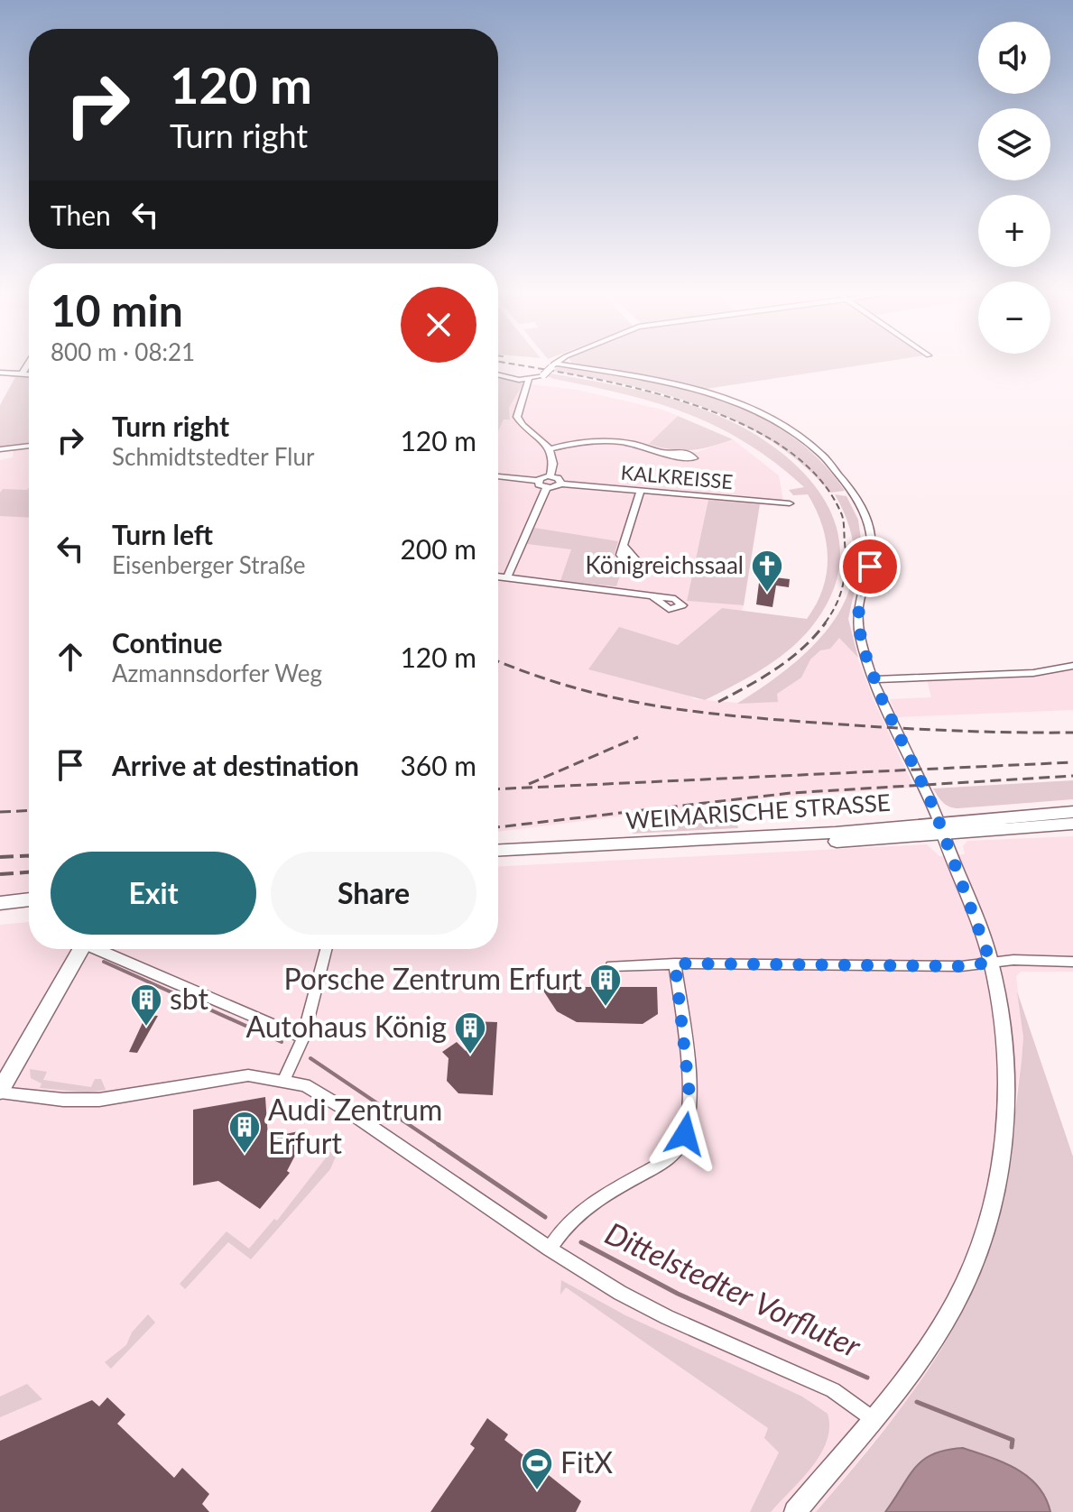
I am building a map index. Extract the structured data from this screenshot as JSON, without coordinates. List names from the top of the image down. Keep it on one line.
{"streets":{"main road":["WEIMARISCHE STRASSE"],"street":["KALKREISSE"]},"water":["Dittelstedter Vorfluter"],"places":{"church":["Königreichssaal"],"building":["Porsche Zentrum Erfurt","sbt","Autohaus König","Audi Zentrum Erfurt"],"sports":["FitX"]},"page":{"map_buttons":["+","−"],"turn":["120 m","Turn right"],"then":"Then","heading":["10 min","800 m · 08:21"],"list":[{"name":"Turn right","note":"Schmidtstedter Flur","value":"120 m"},{"name":"Turn left","note":"Eisenberger Straße","value":"200 m"},{"name":"Continue","note":"Azmannsdorfer Weg","value":"120 m"},{"name":"Arrive at destination","value":"360 m"}],"buttons":["Exit","Share"]}}
